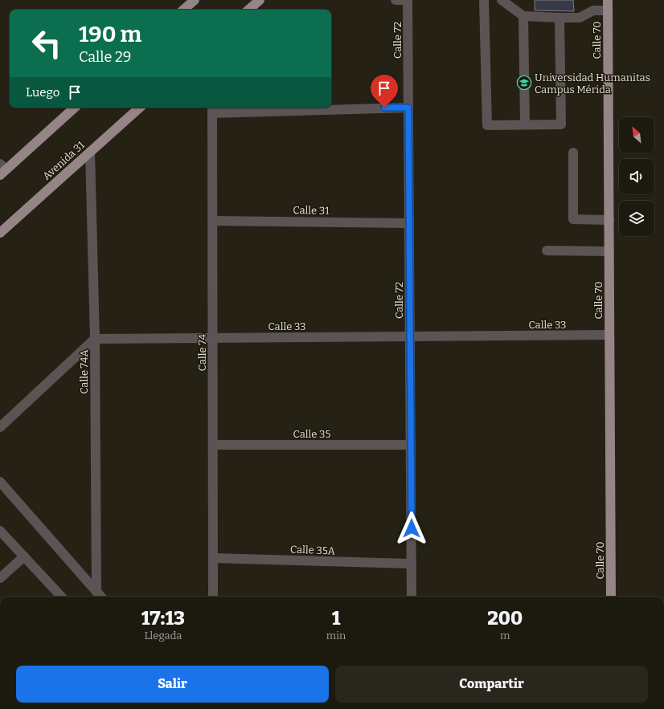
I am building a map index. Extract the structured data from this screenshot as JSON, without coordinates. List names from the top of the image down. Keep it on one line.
{"streets":{"main road":["Calle 70","Avenida 31"],"street":["Calle 72","Calle 31","Calle 33","Calle 74","Calle 74A","Calle 35","Calle 35A"]},"crossings":[["Calle 72","Calle 31"],["Calle 72","Calle 33"],["Calle 72","Calle 35"],["Calle 72","Calle 35A"],["Calle 70","Calle 33"],["Avenida 31","Calle 74A"],["Calle 31","Calle 74"],["Calle 33","Calle 74"],["Calle 33","Calle 74A"],["Calle 74","Calle 35"],["Calle 74","Calle 35A"]],"places":{"school or university":["Universidad Humanitas Campus Mérida"]},"north":"top left","page":{"turn":["190 m","Calle 29"],"then":"Luego","eta":["17:13","Llegada","1","min","200","m"],"buttons":["Salir","Compartir"]}}
